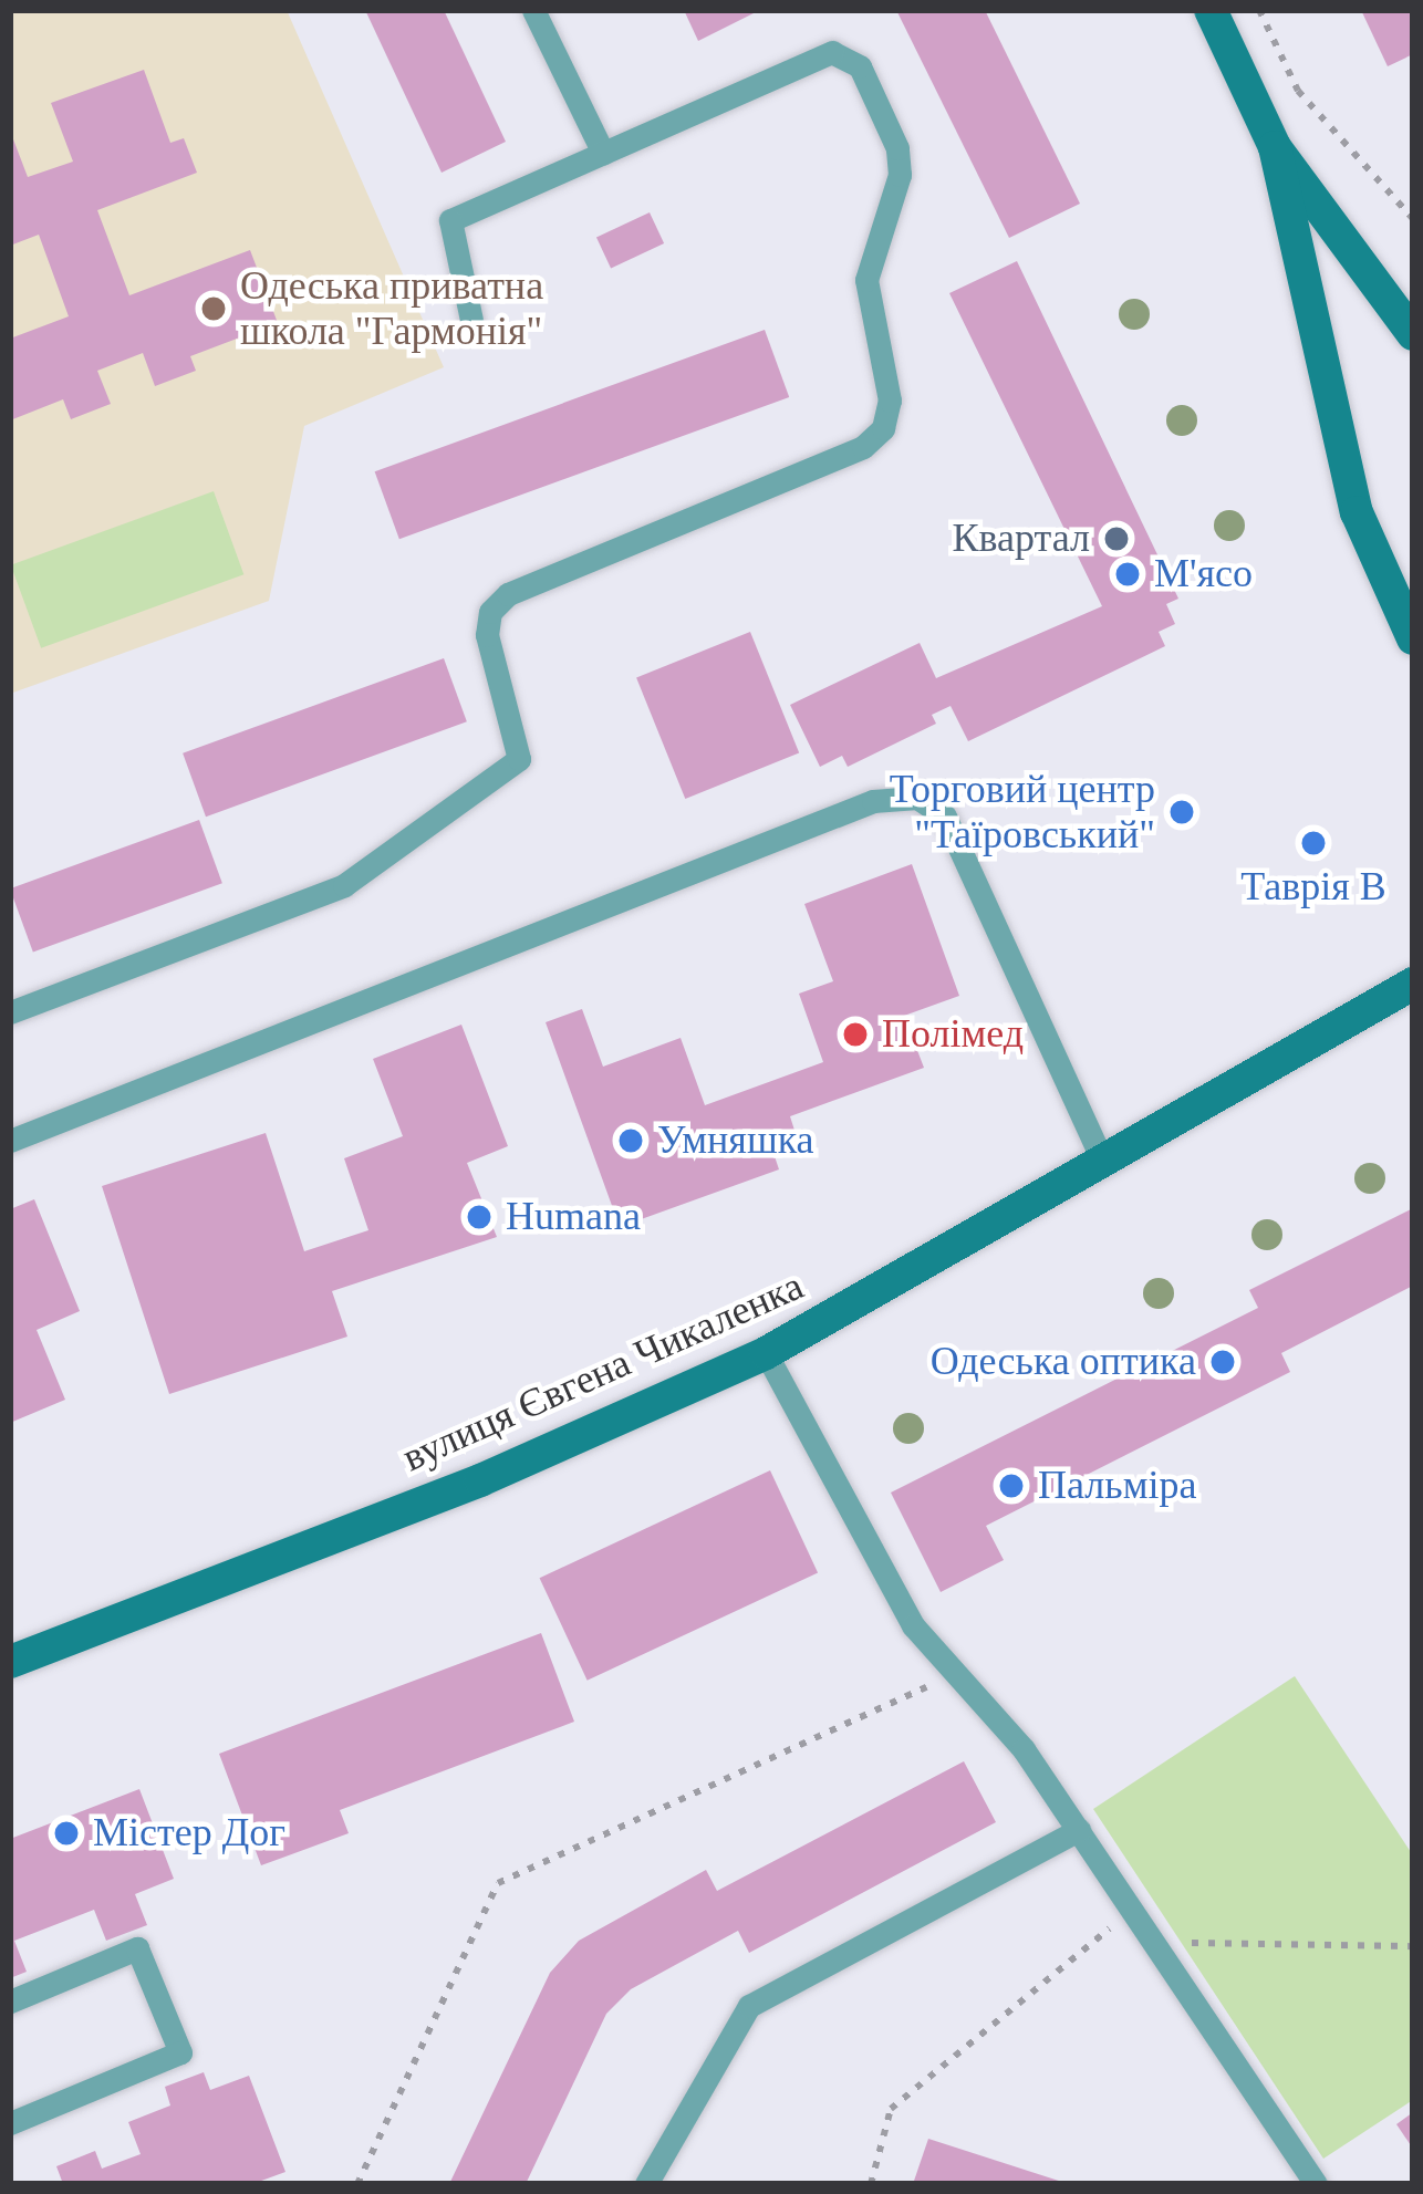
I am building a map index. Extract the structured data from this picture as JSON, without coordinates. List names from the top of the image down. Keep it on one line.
{"streets":{"main road":["вулиця Євгена Чикаленка"]},"places":["Одеська приватна школа \"Гармонія\"","Квартал","М'ясо","Торговий центр \"Таїровський\"","Таврія В","Полімед","Умняшка","Humana","Одеська оптика","Пальміра","Містер Дог"]}
